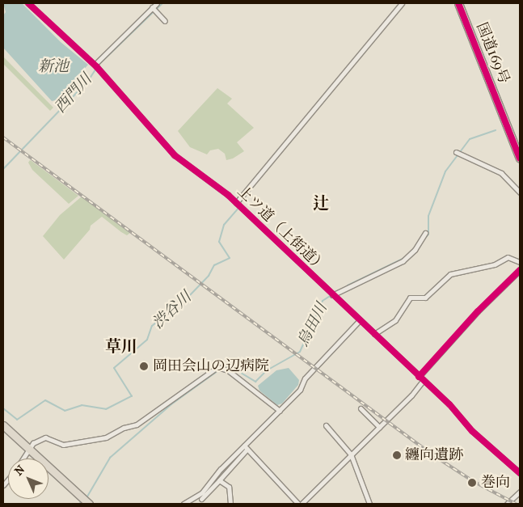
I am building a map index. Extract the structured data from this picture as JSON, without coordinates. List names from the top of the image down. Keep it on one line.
{"streets":{"main road":["国道169号"],"street":["上ツ道（上街道）"]},"districts":["辻","草川"],"water":["新池","西門川","渋谷川","烏田川"],"places":["岡田会山の辺病院","纏向遺跡","巻向"],"north":"top left"}
